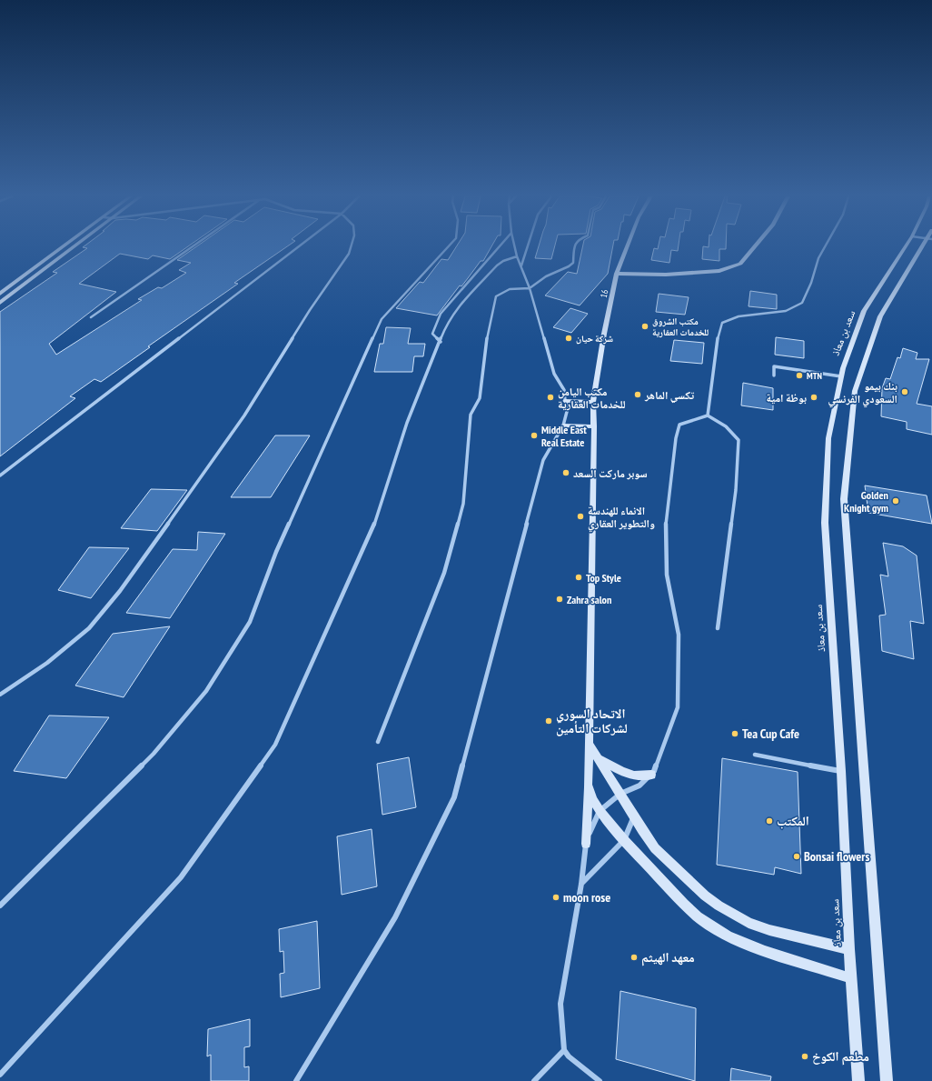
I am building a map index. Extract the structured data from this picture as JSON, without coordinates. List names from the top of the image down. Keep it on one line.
{"streets":{"street":["16","سعد بن معاذ"]},"places":["مكتب الشروق للخدمات العقارية","شركة حيان","MTN","بنك بيمو السعودي الفرنسي","تكسي الماهر","مكتب اليامن للخدمات العقارية","بوظة امية","Middle East Real Estate","سوبر ماركت السعد","Golden Knight gym","الانماء للهندسة والتطوير العقاري","Top Style","Zahra salon","الاتحاد السوري لشركات التأمين","Tea Cup Cafe","المكتب","Bonsai flowers","moon rose","معهد الهيثم","مطعم الكوخ"]}
